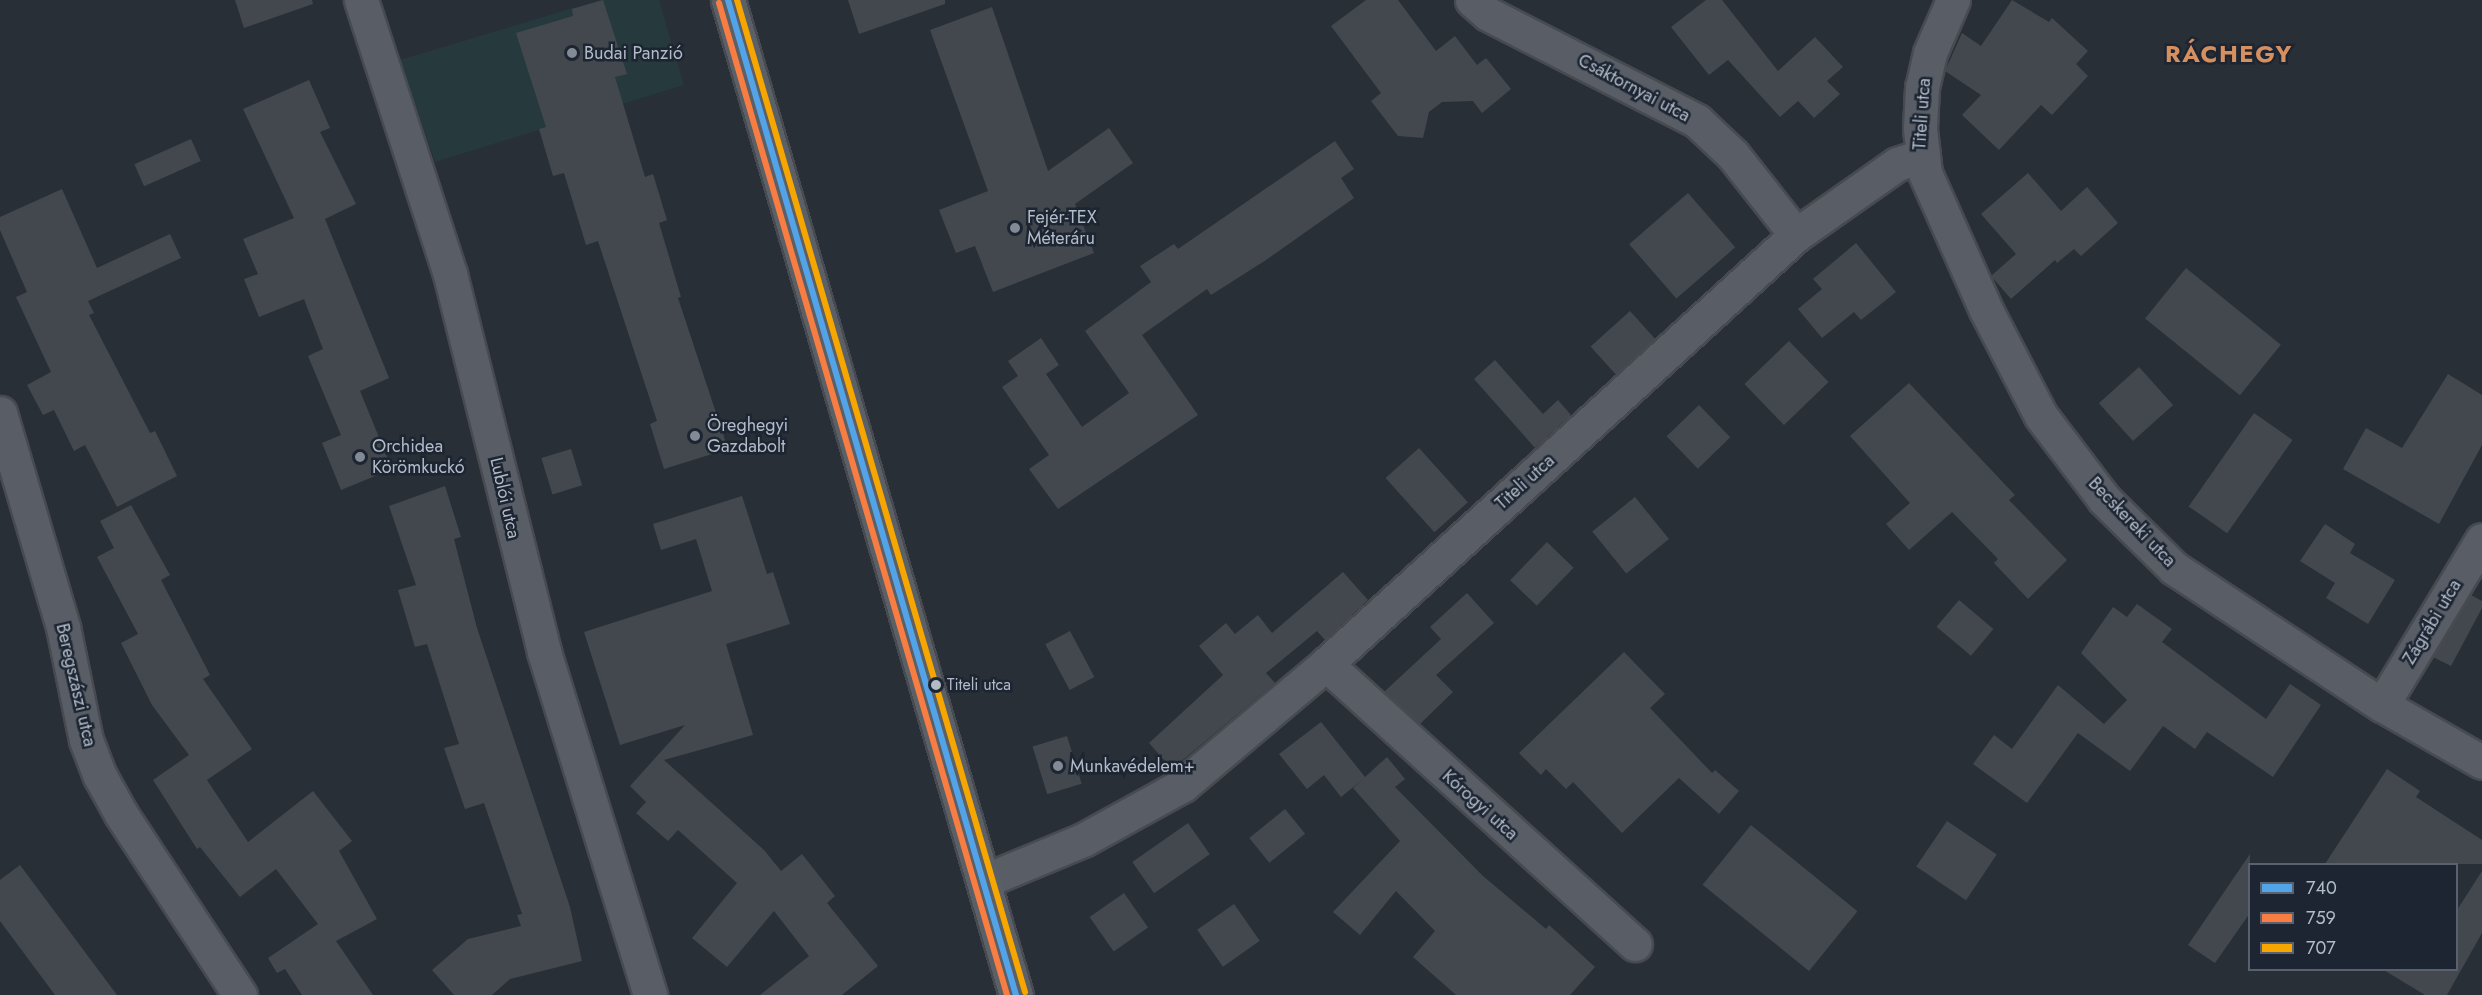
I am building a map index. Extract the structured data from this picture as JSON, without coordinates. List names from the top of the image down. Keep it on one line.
{"streets":{"street":["Csáktornyai utca","Titeli utca","Lublói utca","Becskereki utca","Zágrábi utca","Beregszászi utca","Kórogyi utca"]},"crossings":[["Csáktornyai utca","Titeli utca"],["Titeli utca","Becskereki utca"],["Titeli utca","Kórogyi utca"],["Becskereki utca","Zágrábi utca"]],"districts":["RÁCHEGY"],"places":["Budai Panzió","Fejér-TEX Méteráru","Öreghegyi Gazdabolt","Orchidea Körömkuckó","Titeli utca","Munkavédelem+"],"lines":["transit line 740","transit line 707","transit line 759"],"legend":["740","759","707"]}
